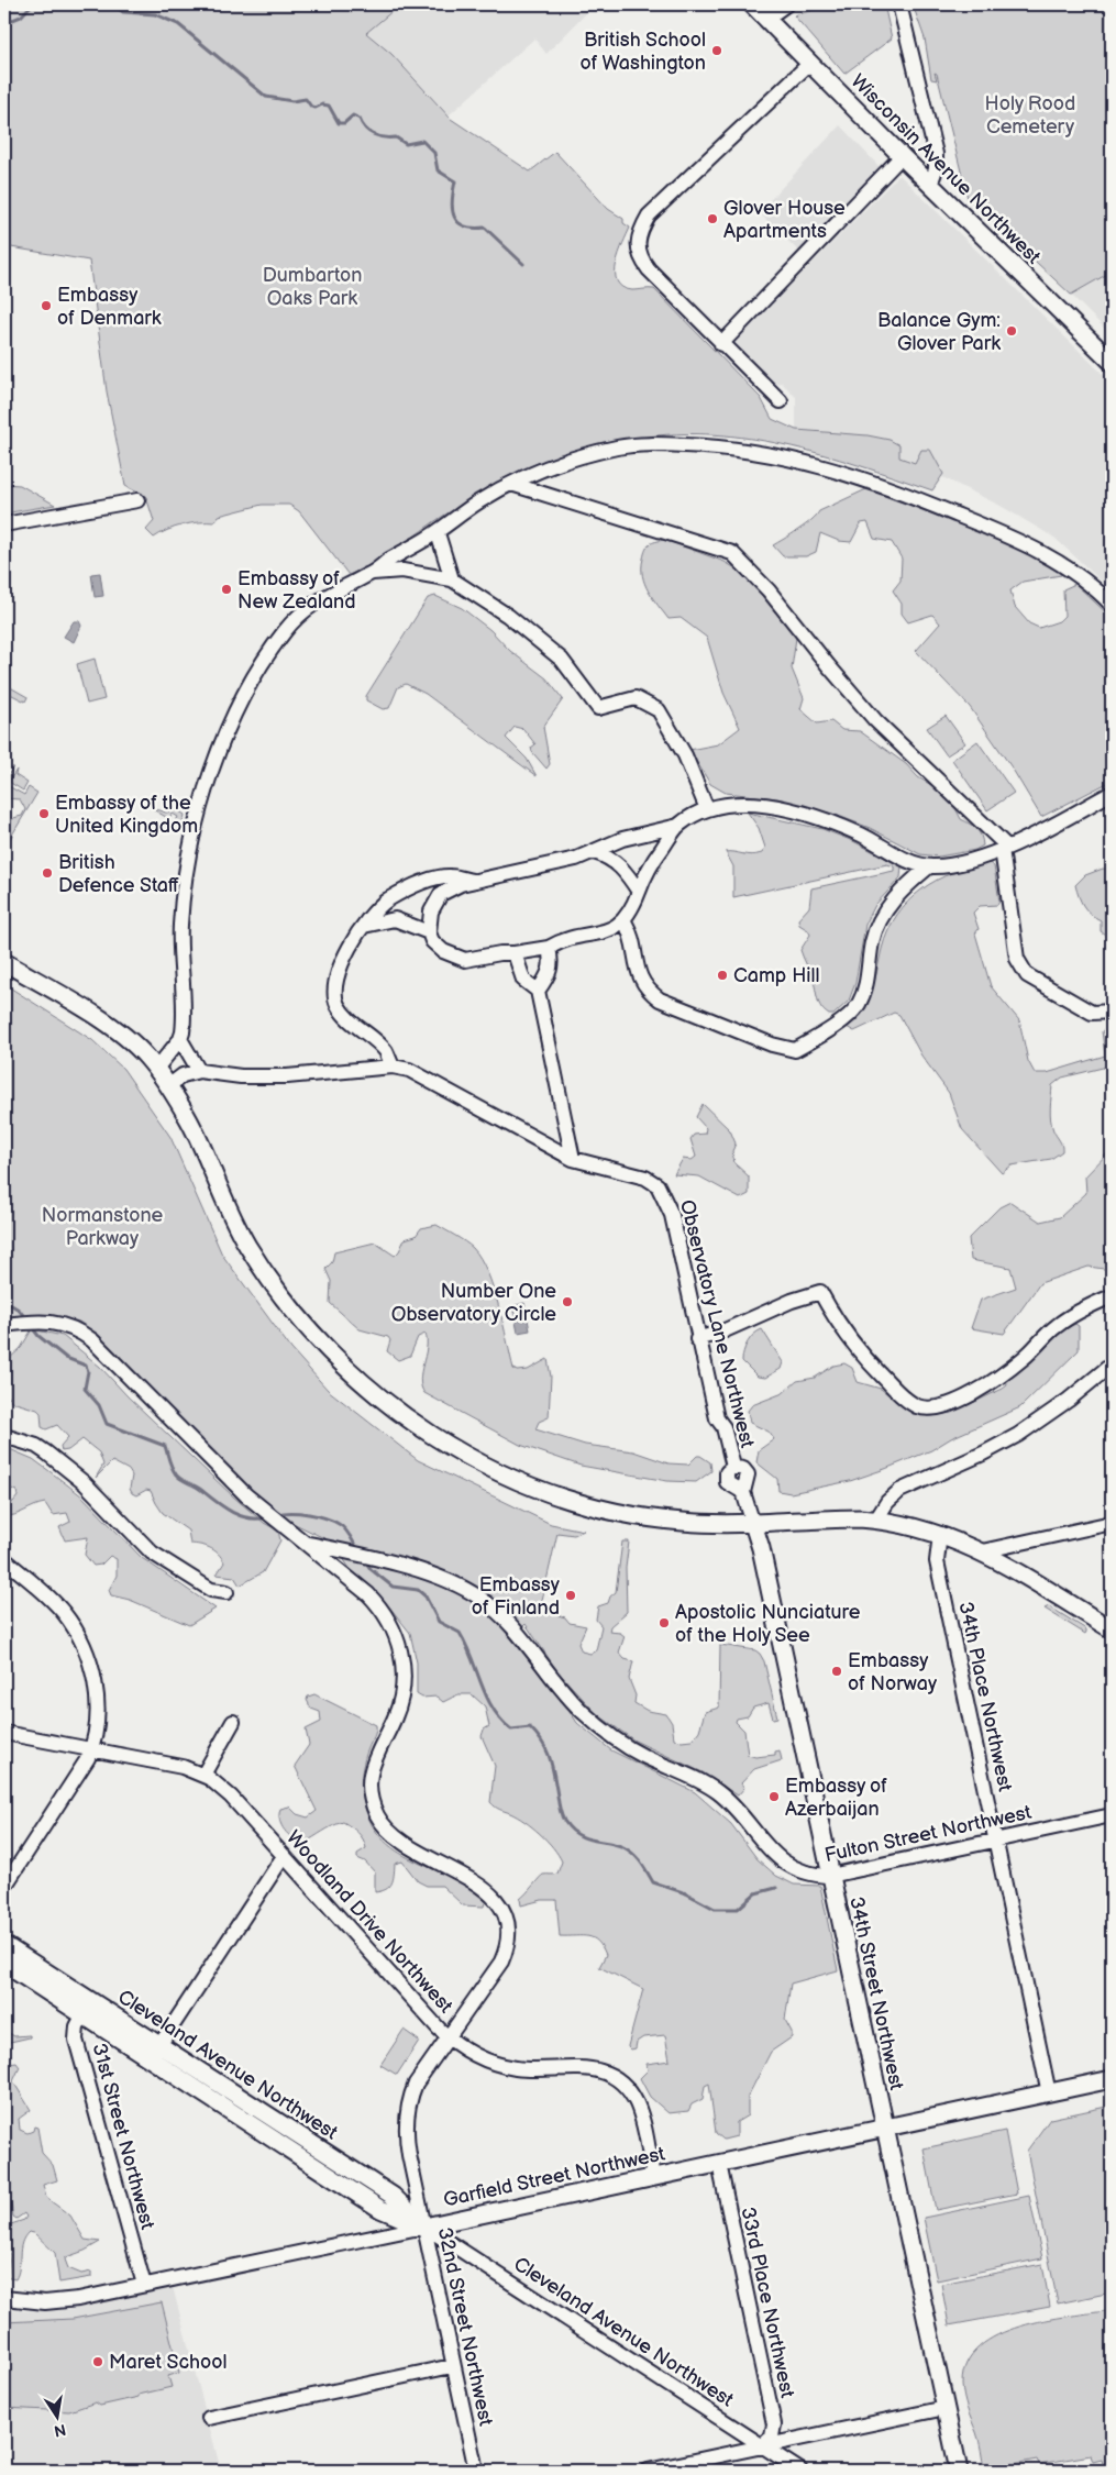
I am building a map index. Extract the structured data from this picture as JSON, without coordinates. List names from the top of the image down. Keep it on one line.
{"streets":{"main road":["Wisconsin Avenue Northwest","34th Street Northwest","Cleveland Avenue Northwest","Garfield Street Northwest"],"street":["Observatory Lane Northwest","34th Place Northwest","Fulton Street Northwest","Woodland Drive Northwest","31st Street Northwest","33rd Place Northwest","32nd Street Northwest"]},"crossings":[["Observatory Lane Northwest","34th Street Northwest"],["34th Place Northwest","Fulton Street Northwest"],["34th Place Northwest","Garfield Street Northwest"],["Fulton Street Northwest","34th Street Northwest"],["Fulton Street Northwest","32nd Street Northwest"],["Woodland Drive Northwest","Garfield Street Northwest"],["Woodland Drive Northwest","32nd Street Northwest"],["34th Street Northwest","Garfield Street Northwest"],["Cleveland Avenue Northwest","31st Street Northwest"],["Cleveland Avenue Northwest","Garfield Street Northwest"],["Cleveland Avenue Northwest","33rd Place Northwest"],["Cleveland Avenue Northwest","32nd Street Northwest"],["31st Street Northwest","Garfield Street Northwest"],["Garfield Street Northwest","33rd Place Northwest"],["Garfield Street Northwest","32nd Street Northwest"]],"parks":["Holy Rood Cemetery","Dumbarton Oaks Park","Normanstone Parkway"],"places":["British School of Washington","Glover House Apartments","Embassy of Denmark","Balance Gym: Glover Park","Embassy of New Zealand","Embassy of the United Kingdom","British Defence Staff","Camp Hill","Number One Observatory Circle","Embassy of Finland","Apostolic Nunciature of the Holy See","Embassy of Norway","Embassy of Azerbaijan","Maret School"],"north":"bottom"}
